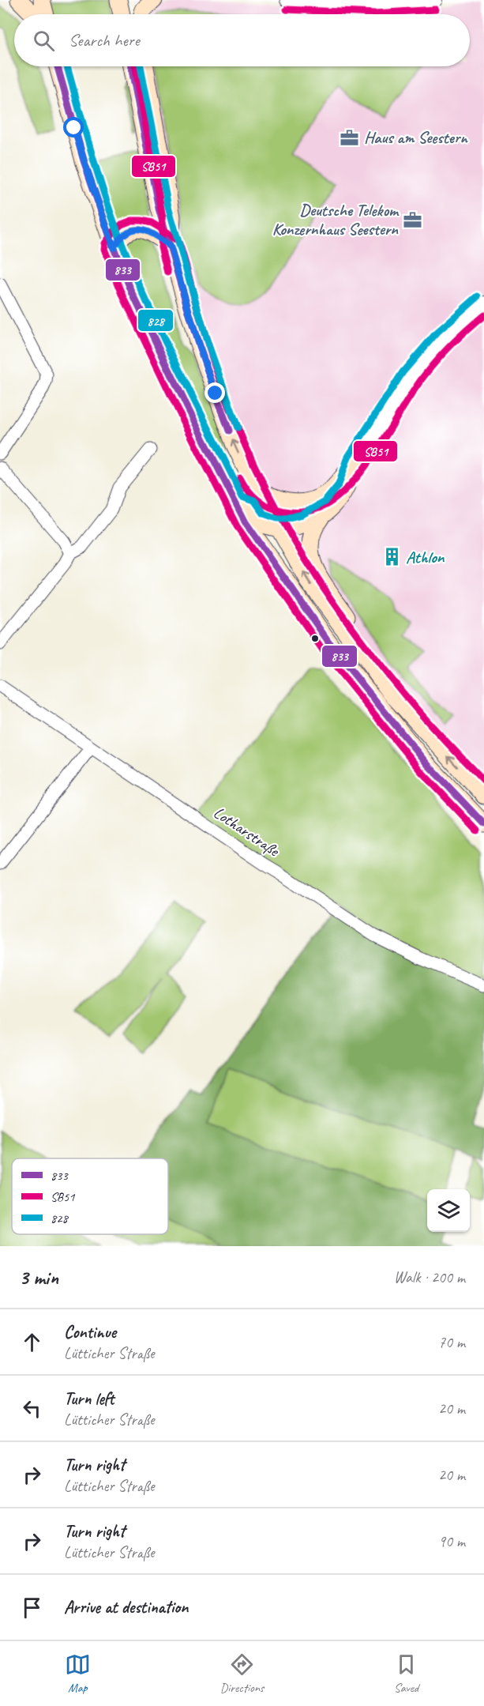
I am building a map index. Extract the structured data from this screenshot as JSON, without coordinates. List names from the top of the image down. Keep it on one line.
{"streets":{"street":["Lotharstraße"]},"places":{"office":["Haus am Seestern","Deutsche Telekom Konzernhaus Seestern"],"building":["Athlon"]},"lines":["transit line SB51","transit line 833","transit line 828"],"legend":["833","SB51","828"],"page":{"search":"Search here","heading":["3 min","Walk · 200 m"],"list":[["Continue","Lütticher Straße","70 m"],["Turn left","Lütticher Straße","20 m"],["Turn right","Lütticher Straße","20 m"],["Turn right","Lütticher Straße","90 m"],"Arrive at destination"],"nav":["Map","Directions","Saved"]}}
